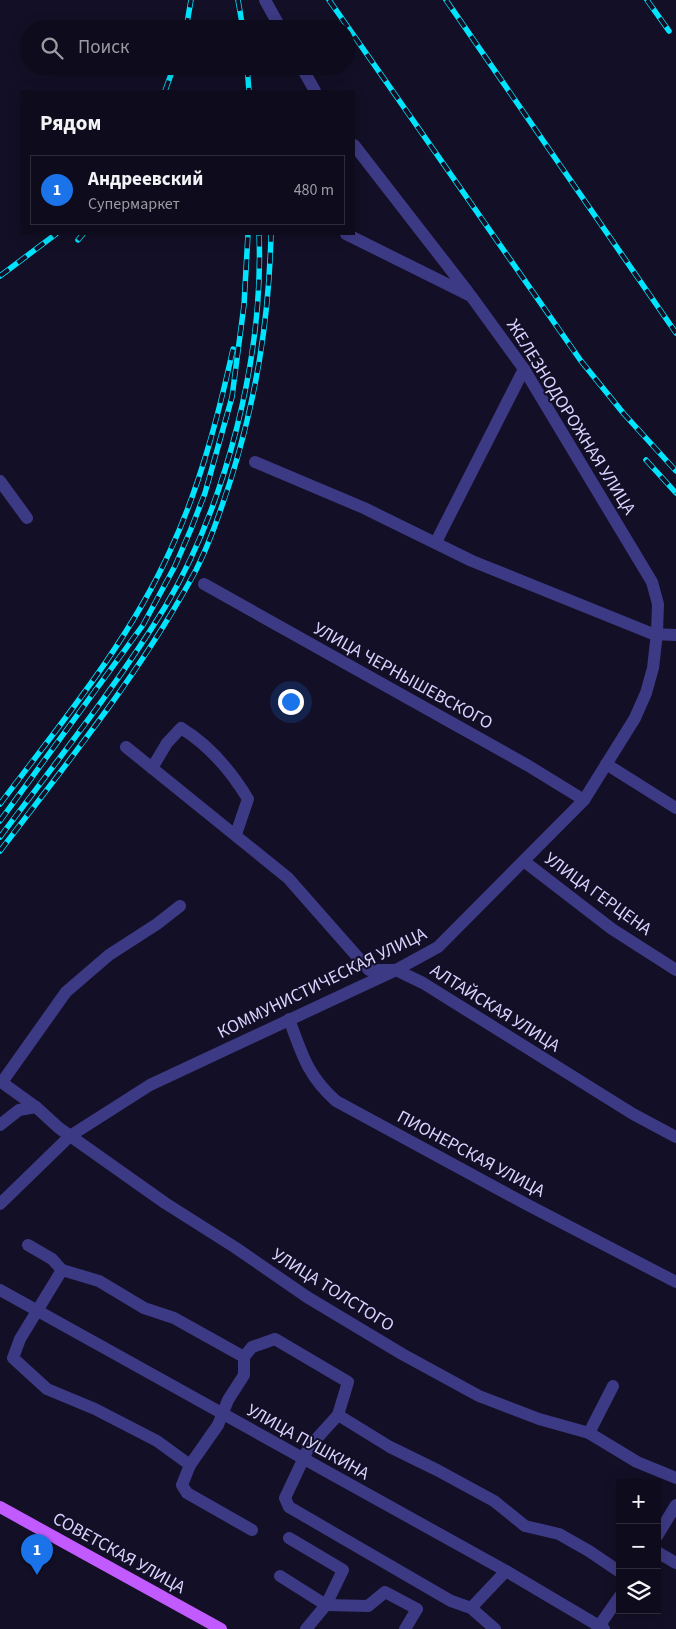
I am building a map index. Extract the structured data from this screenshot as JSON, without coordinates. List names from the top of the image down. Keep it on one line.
{"streets":{"main road":["СОВЕТСКАЯ УЛИЦА"],"street":["ЖЕЛЕЗНОДОРОЖНАЯ УЛИЦА","УЛИЦА ЧЕРНЫШЕВСКОГО","УЛИЦА ГЕРЦЕНА","КОММУНИСТИЧЕСКАЯ УЛИЦА","АЛТАЙСКАЯ УЛИЦА","ПИОНЕРСКАЯ УЛИЦА","УЛИЦА ТОЛСТОГО","УЛИЦА ПУШКИНА"]},"crossings":[["ЖЕЛЕЗНОДОРОЖНАЯ УЛИЦА","КОММУНИСТИЧЕСКАЯ УЛИЦА"],["УЛИЦА ЧЕРНЫШЕВСКОГО","КОММУНИСТИЧЕСКАЯ УЛИЦА"],["УЛИЦА ГЕРЦЕНА","КОММУНИСТИЧЕСКАЯ УЛИЦА"],["КОММУНИСТИЧЕСКАЯ УЛИЦА","АЛТАЙСКАЯ УЛИЦА"],["КОММУНИСТИЧЕСКАЯ УЛИЦА","ПИОНЕРСКАЯ УЛИЦА"],["КОММУНИСТИЧЕСКАЯ УЛИЦА","УЛИЦА ТОЛСТОГО"]],"page":{"search":"Поиск","heading":"Рядом","list":[{"mark":"1","name":"Андреевский","note":"Супермаркет","value":"480 m"}],"map_buttons":["+","−"],"pins":"1"}}
